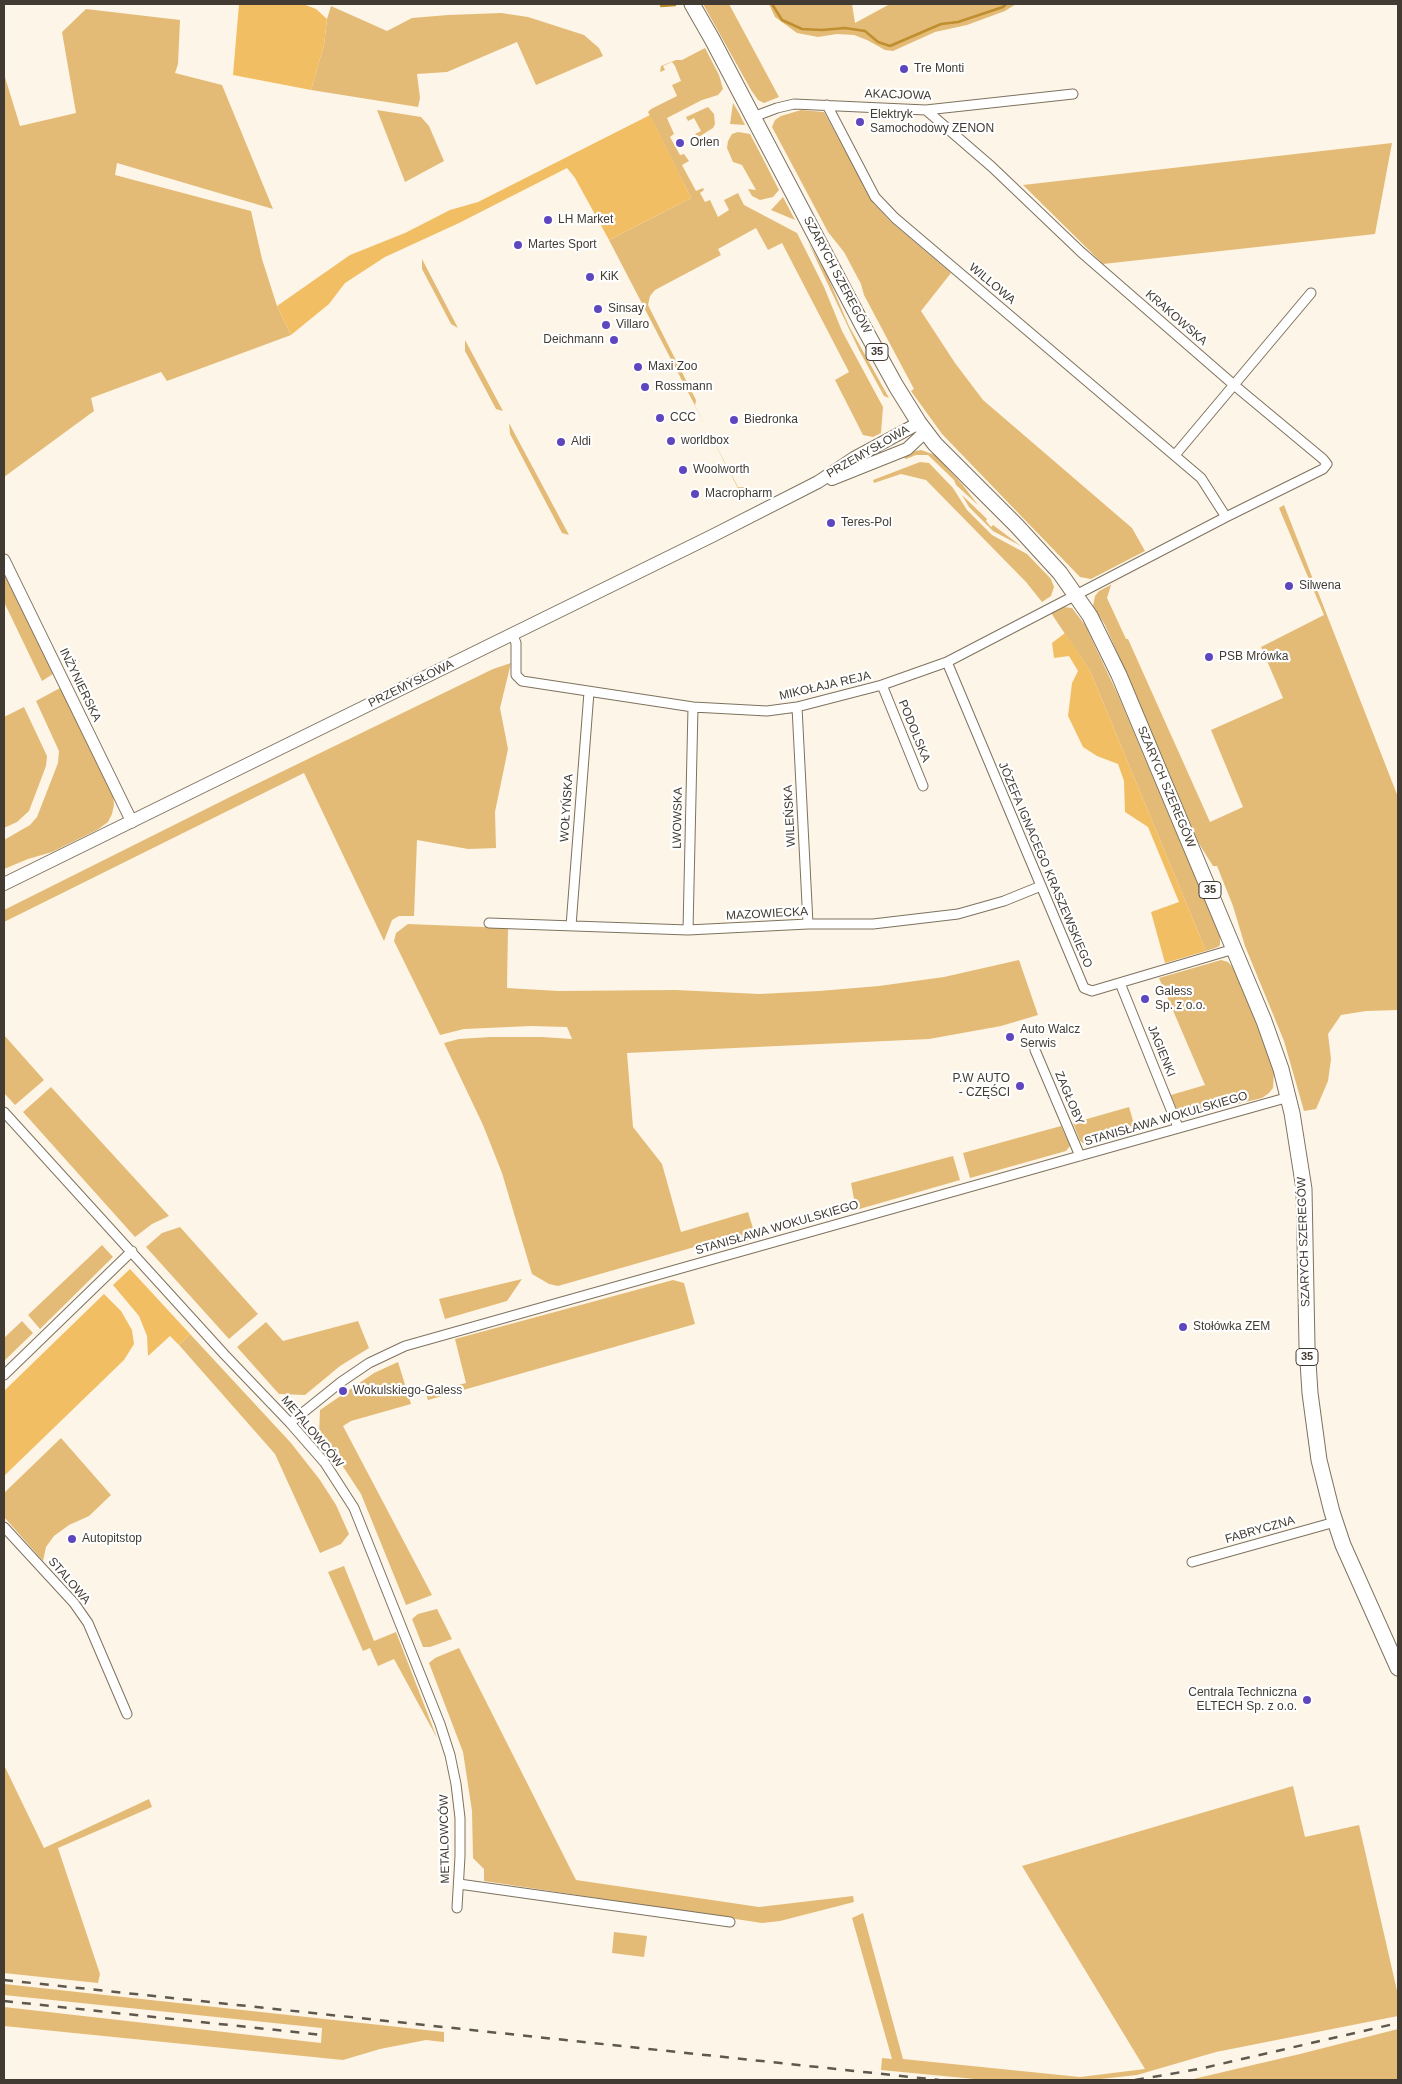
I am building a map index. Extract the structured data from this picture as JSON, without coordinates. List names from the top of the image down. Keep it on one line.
{"streets":{"main road":["SZARYCH SZEREGÓW","35","PRZEMYSŁOWA"],"street":["AKACJOWA","WILLOWA","KRAKOWSKA","INŻYNIERSKA","MIKOŁAJA REJA","PODOLSKA","WOŁYŃSKA","WILEŃSKA","LWOWSKA","JÓZEFA IGNACEGO KRASZEWSKIEGO","MAZOWIECKA","JAGIENKI","ZAGŁOBY","STANISŁAWA WOKULSKIEGO","METALOWCÓW","FABRYCZNA","STALOWA"]},"crossings":[["AKACJOWA","SZARYCH SZEREGÓW"],["AKACJOWA","WILLOWA"],["AKACJOWA","KRAKOWSKA"],["SZARYCH SZEREGÓW","KRAKOWSKA"],["SZARYCH SZEREGÓW","PRZEMYSŁOWA"],["SZARYCH SZEREGÓW","MIKOŁAJA REJA"],["SZARYCH SZEREGÓW","JÓZEFA IGNACEGO KRASZEWSKIEGO"],["SZARYCH SZEREGÓW","STANISŁAWA WOKULSKIEGO"],["SZARYCH SZEREGÓW","FABRYCZNA"],["WILLOWA","KRAKOWSKA"],["KRAKOWSKA","MIKOŁAJA REJA"],["PRZEMYSŁOWA","INŻYNIERSKA"],["PRZEMYSŁOWA","MIKOŁAJA REJA"],["MIKOŁAJA REJA","PODOLSKA"],["MIKOŁAJA REJA","WOŁYŃSKA"],["MIKOŁAJA REJA","WILEŃSKA"],["MIKOŁAJA REJA","LWOWSKA"],["MIKOŁAJA REJA","JÓZEFA IGNACEGO KRASZEWSKIEGO"],["WOŁYŃSKA","MAZOWIECKA"],["WILEŃSKA","MAZOWIECKA"],["LWOWSKA","MAZOWIECKA"],["JÓZEFA IGNACEGO KRASZEWSKIEGO","MAZOWIECKA"],["JÓZEFA IGNACEGO KRASZEWSKIEGO","JAGIENKI"],["JAGIENKI","STANISŁAWA WOKULSKIEGO"],["ZAGŁOBY","STANISŁAWA WOKULSKIEGO"],["STANISŁAWA WOKULSKIEGO","METALOWCÓW"]],"places":["Tre Monti","Elektryk Samochodowy ZENON","Orlen","LH Market","Martes Sport","KiK","Sinsay","Villaro","Deichmann","Maxi Zoo","Rossmann","CCC","Biedronka","worldbox","Aldi","Woolworth","Macropharm","Teres-Pol","Silwena","PSB Mrówka","Galess Sp. z o.o.","Auto Walcz Serwis","P.W AUTO - CZĘŚCI","Stołówka ZEM","Wokulskiego-Galess","Autopitstop","Centrala Techniczna ELTECH Sp. z o.o."]}
